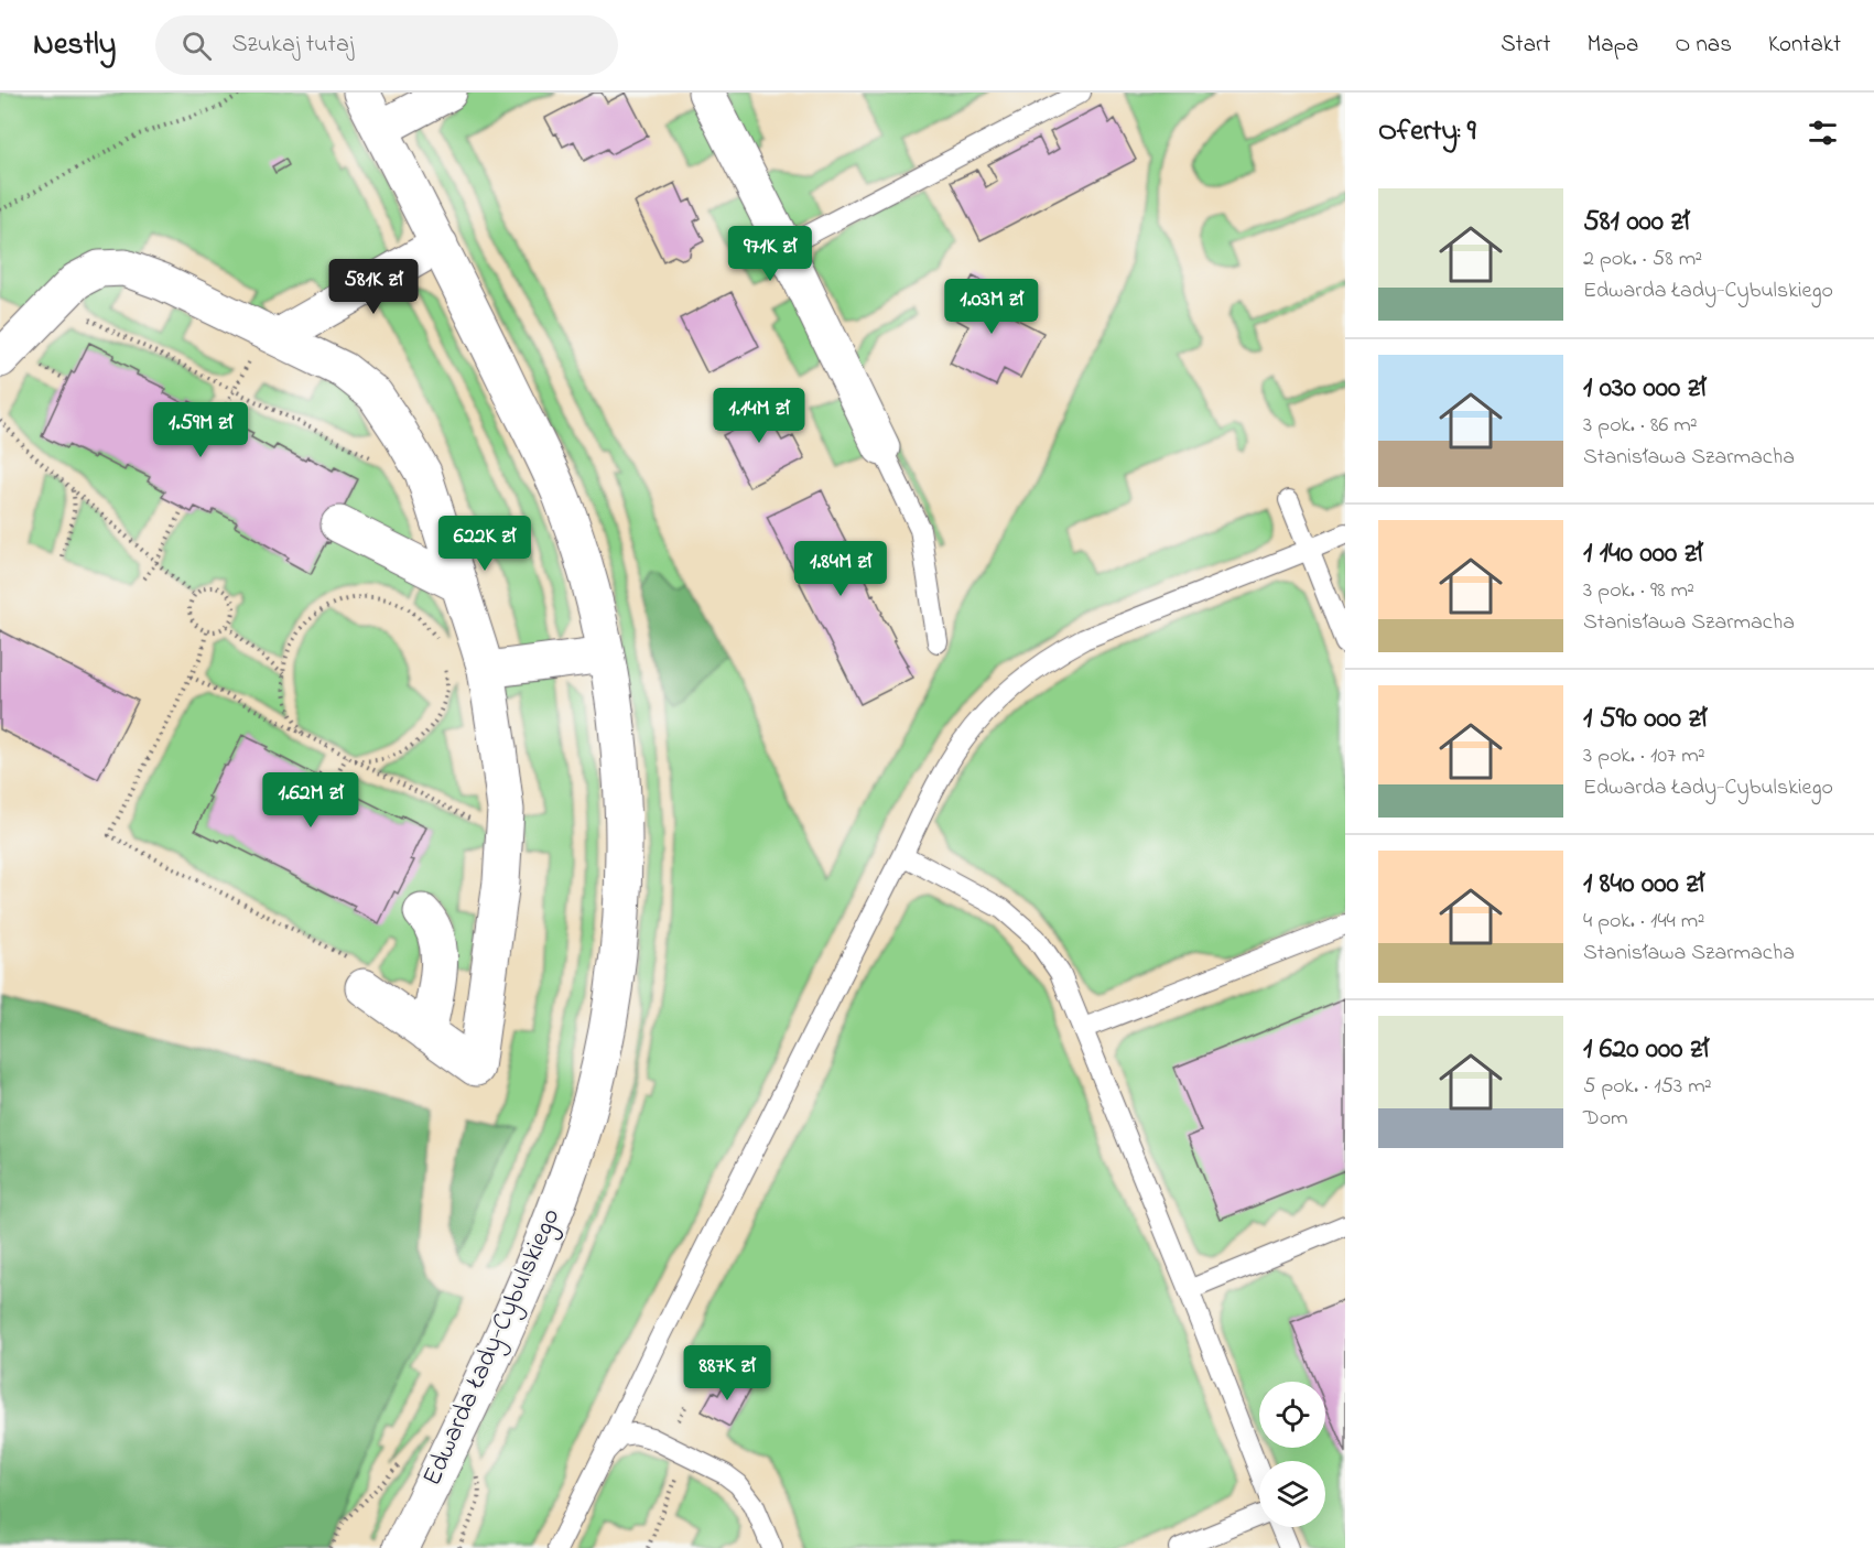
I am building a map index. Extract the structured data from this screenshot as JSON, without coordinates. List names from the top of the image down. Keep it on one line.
{"streets":{"street":["Edwarda Łady-Cybulskiego"]},"page":{"header":"Nestly","search":"Szukaj tutaj","nav":["Start","Mapa","O nas","Kontakt"],"heading":"Oferty: 9","list":[{"name":"581 000 zł","note":"2 pok. · 58 m² · Edwarda Łady-Cybulskiego"},{"name":"1 030 000 zł","note":"3 pok. · 86 m² · Stanisława Szarmacha"},{"name":"1 140 000 zł","note":"3 pok. · 98 m² · Stanisława Szarmacha"},{"name":"1 590 000 zł","note":"3 pok. · 107 m² · Edwarda Łady-Cybulskiego"},{"name":"1 840 000 zł","note":"4 pok. · 144 m² · Stanisława Szarmacha"},{"name":"1 620 000 zł","note":"5 pok. · 153 m² · Dom"}],"price":["971K zł","581K zł","1.03M zł","1.14M zł","1.59M zł","622K zł","1.84M zł","1.62M zł","887K zł"]}}
